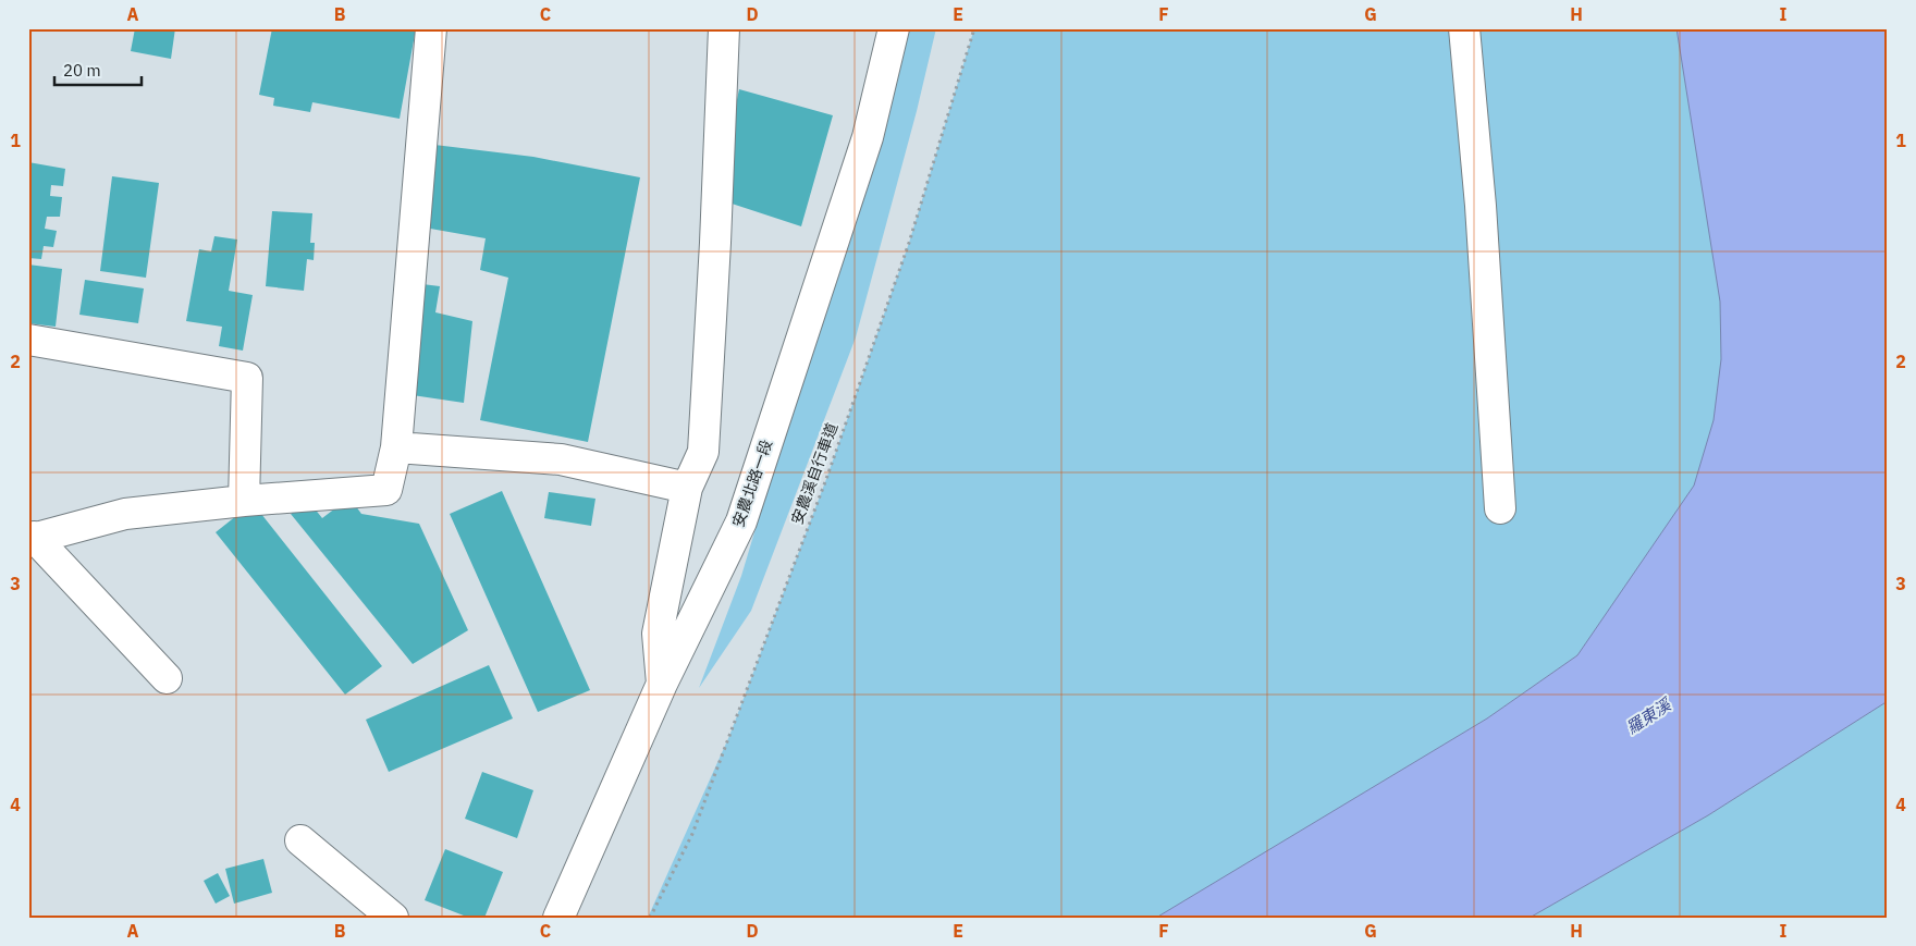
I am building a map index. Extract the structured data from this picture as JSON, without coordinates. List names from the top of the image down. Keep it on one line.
{"streets":{"street":["安農北路一段"],"path":["安農溪自行車道"]},"water":["羅東溪"],"scale_bar":"20 m","grid":{"columns":["A","B","C","D","E","F","G","H","I"],"rows":["1","2","3","4"]}}
